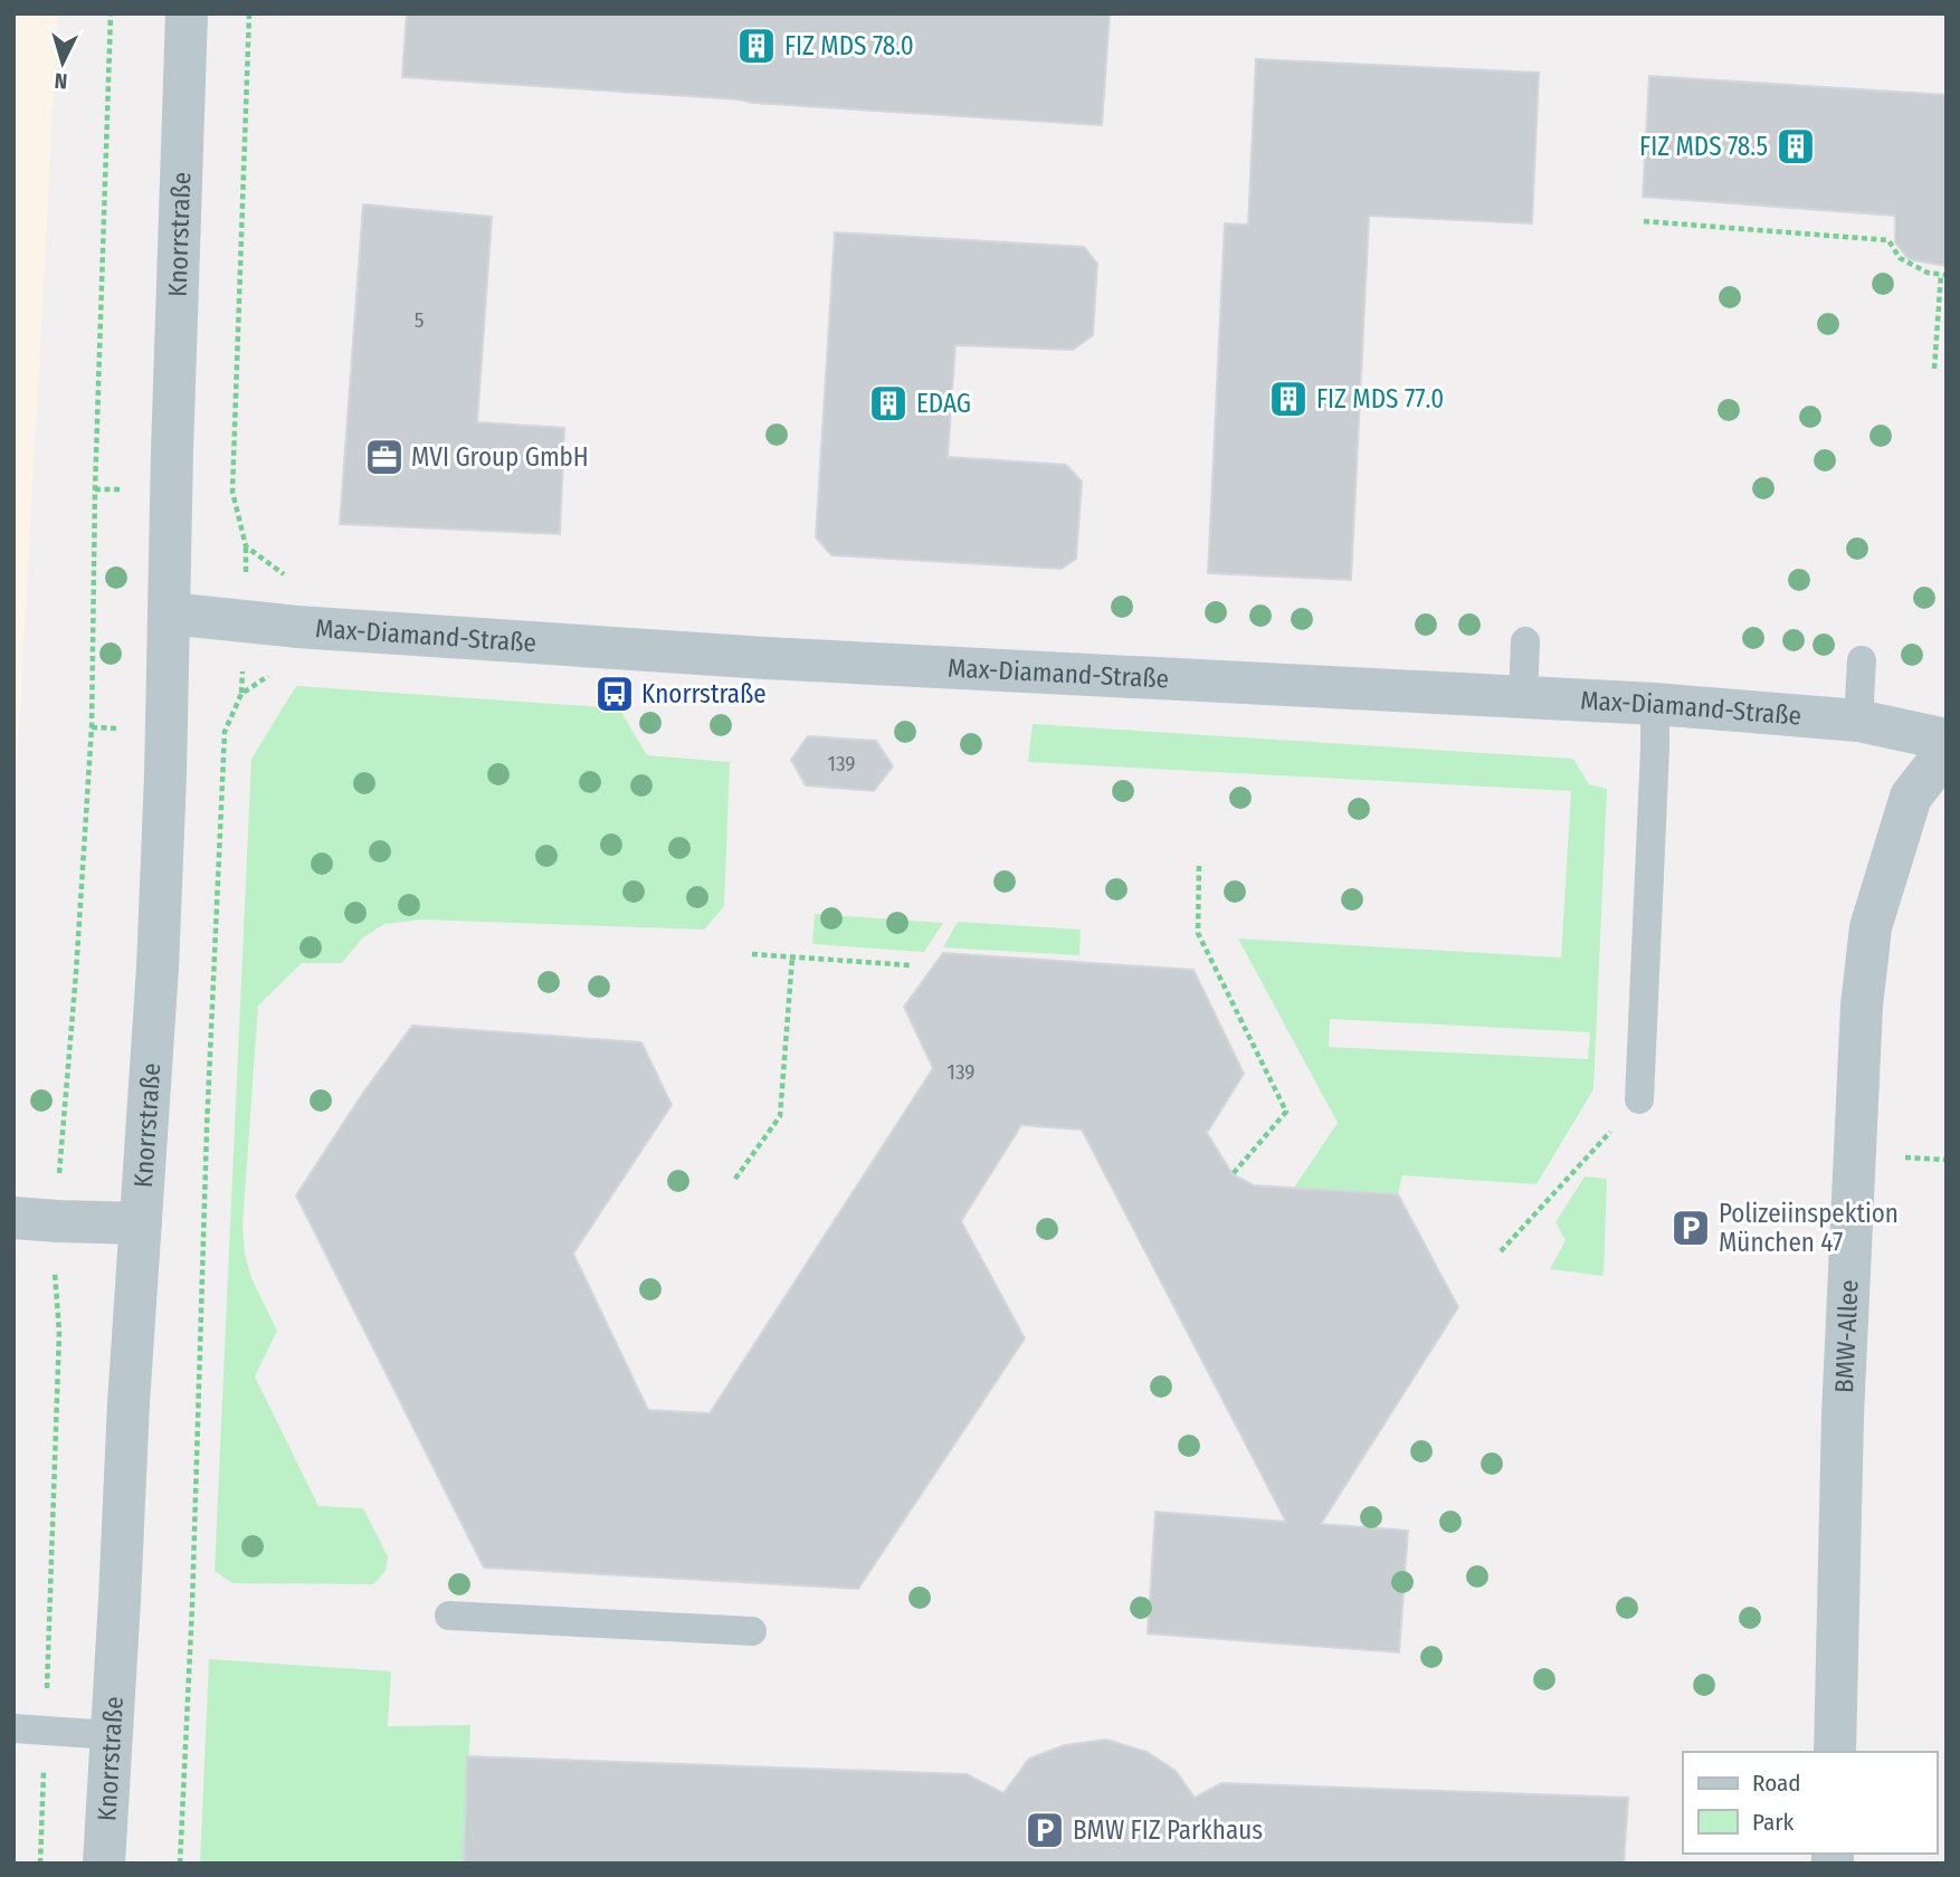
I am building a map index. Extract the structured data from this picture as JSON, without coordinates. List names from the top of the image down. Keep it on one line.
{"streets":{"street":["Knorrstraße","Max-Diamand-Straße","BMW-Allee"]},"crossings":[["Knorrstraße","Max-Diamand-Straße"]],"places":{"building":["FIZ MDS 78.0","FIZ MDS 78.5","FIZ MDS 77.0","EDAG"],"office":["MVI Group GmbH"],"bus stop":["Knorrstraße"],"parking":["Polizeiinspektion München 47","BMW FIZ Parkhaus"]},"house_numbers":["5","139","139"],"legend":["Road","Park"],"north":"bottom"}
